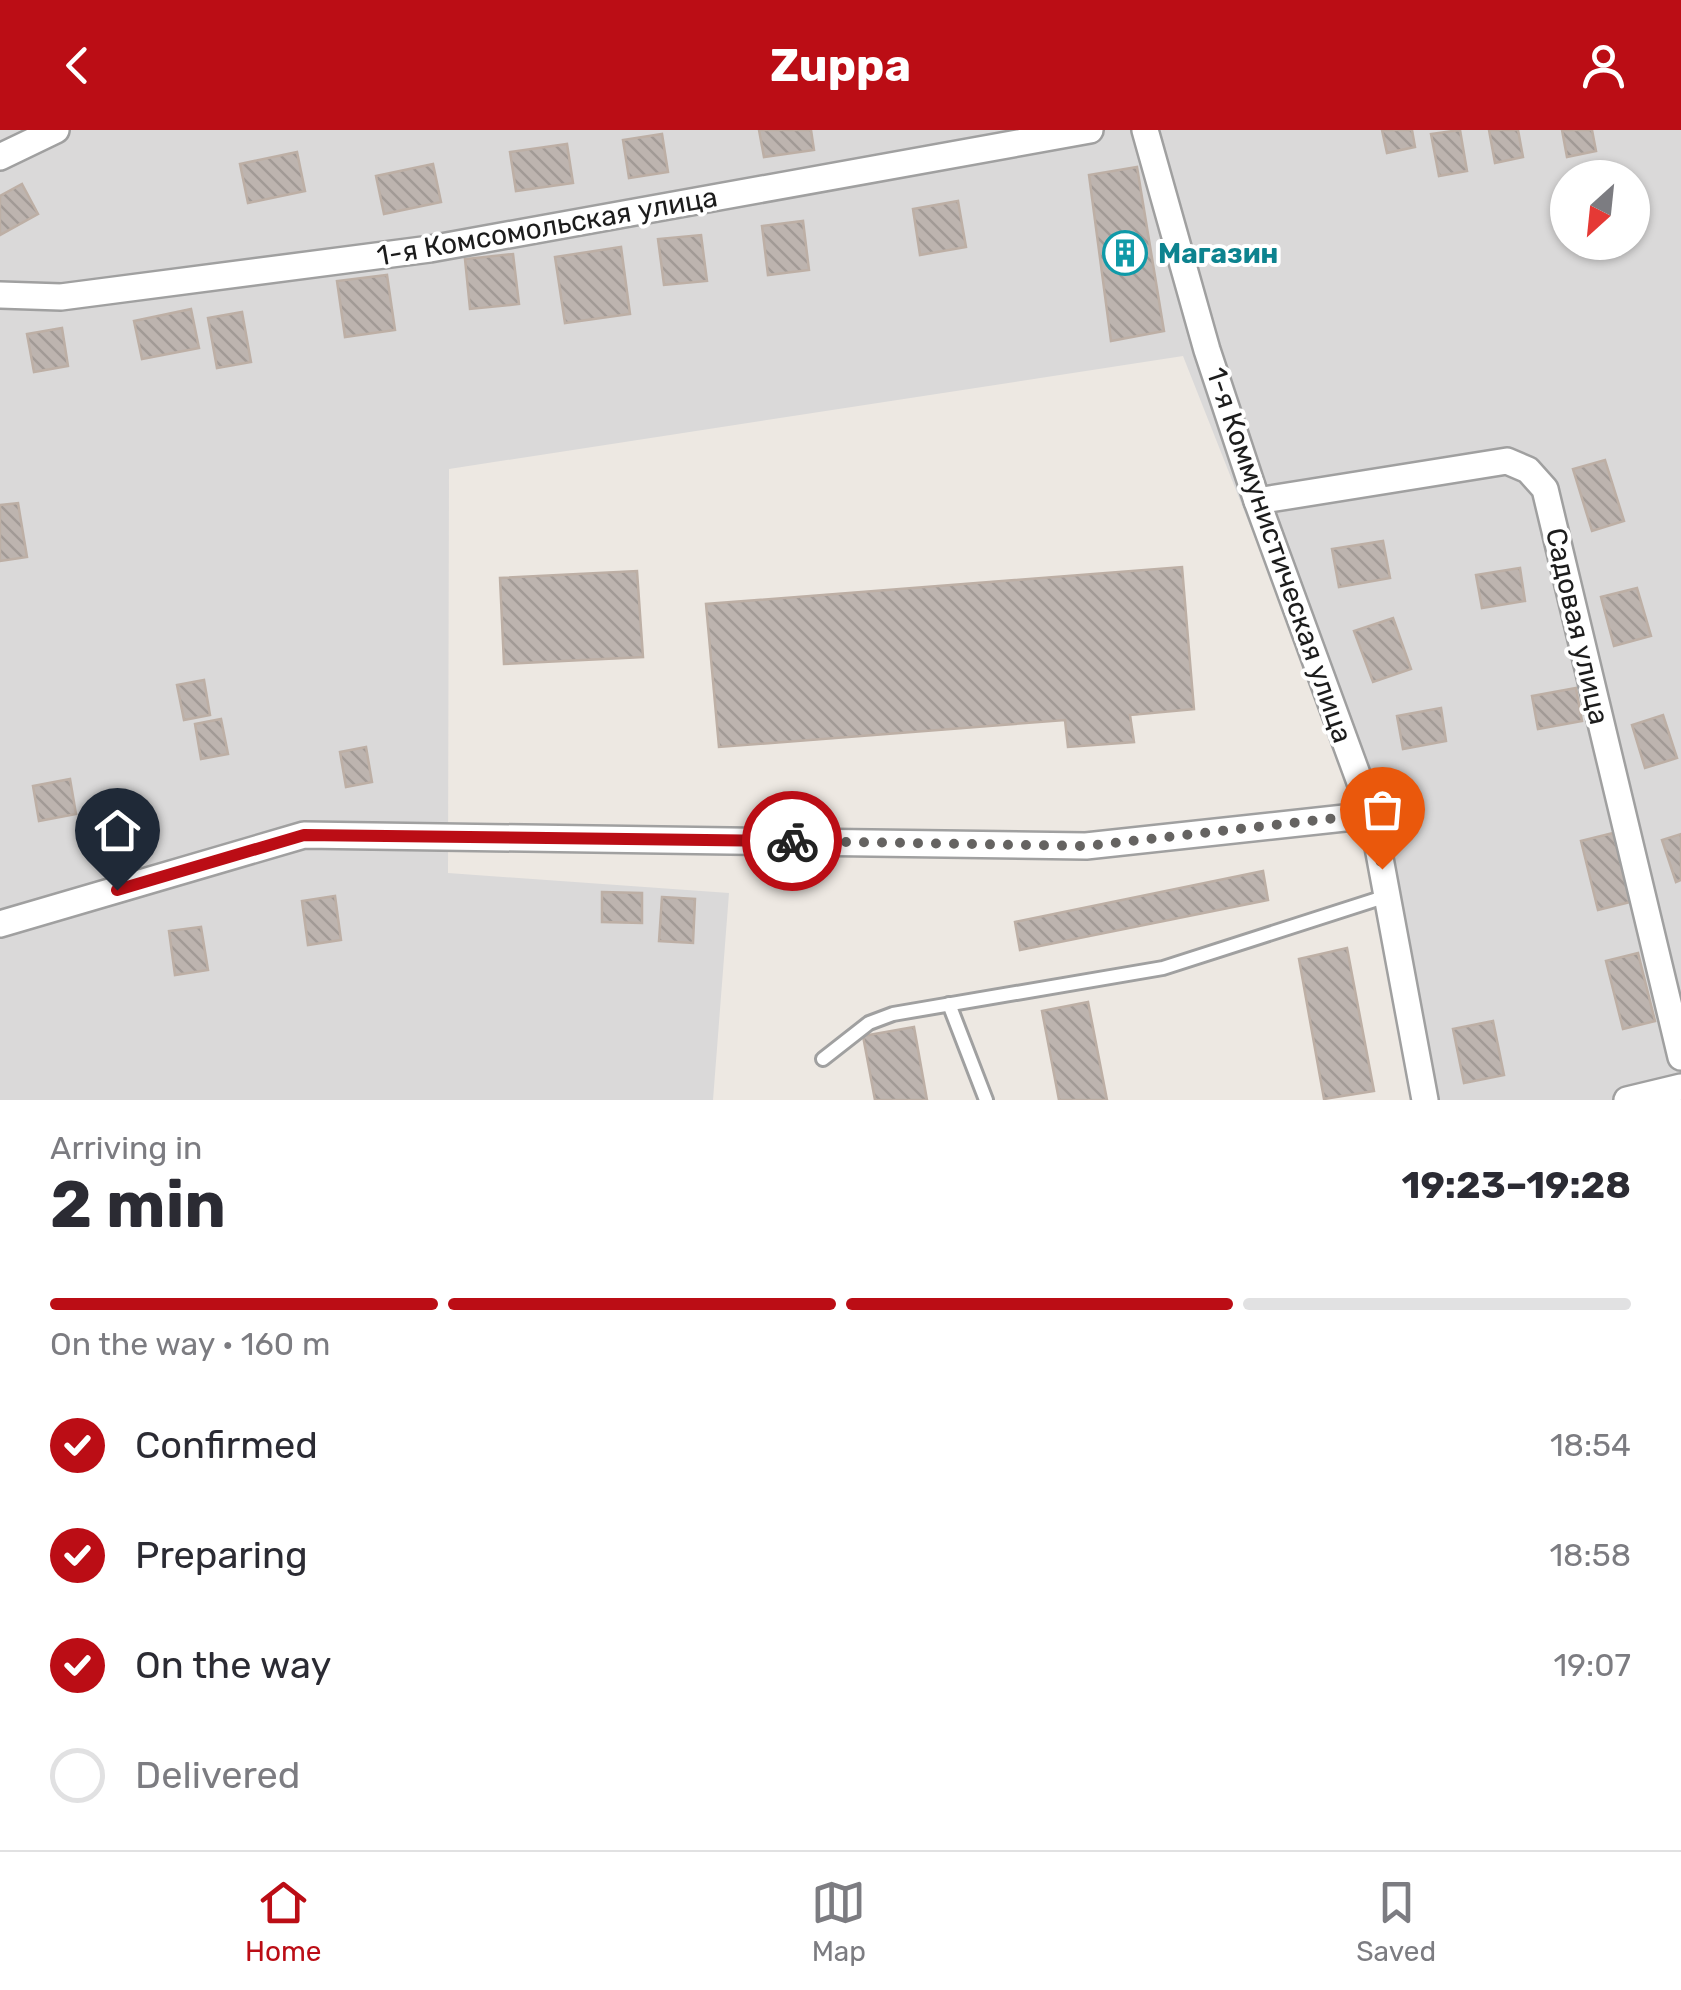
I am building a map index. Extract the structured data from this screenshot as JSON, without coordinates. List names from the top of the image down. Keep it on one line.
{"streets":{"street":["1-я Комсомольская улица","1-я Коммунистическая улица","Садовая улица"]},"crossings":[["1-я Коммунистическая улица","Садовая улица"]],"places":{"building":["Магазин"]},"north":"bottom left","page":{"header":"Zuppa","heading":["2 min","Arriving in","19:23–19:28"],"bar":"On the way · 160 m","list":[["Confirmed","18:54"],["Preparing","18:58"],["On the way","19:07"],"Delivered"],"tabs":["Home","Map","Saved"]}}
